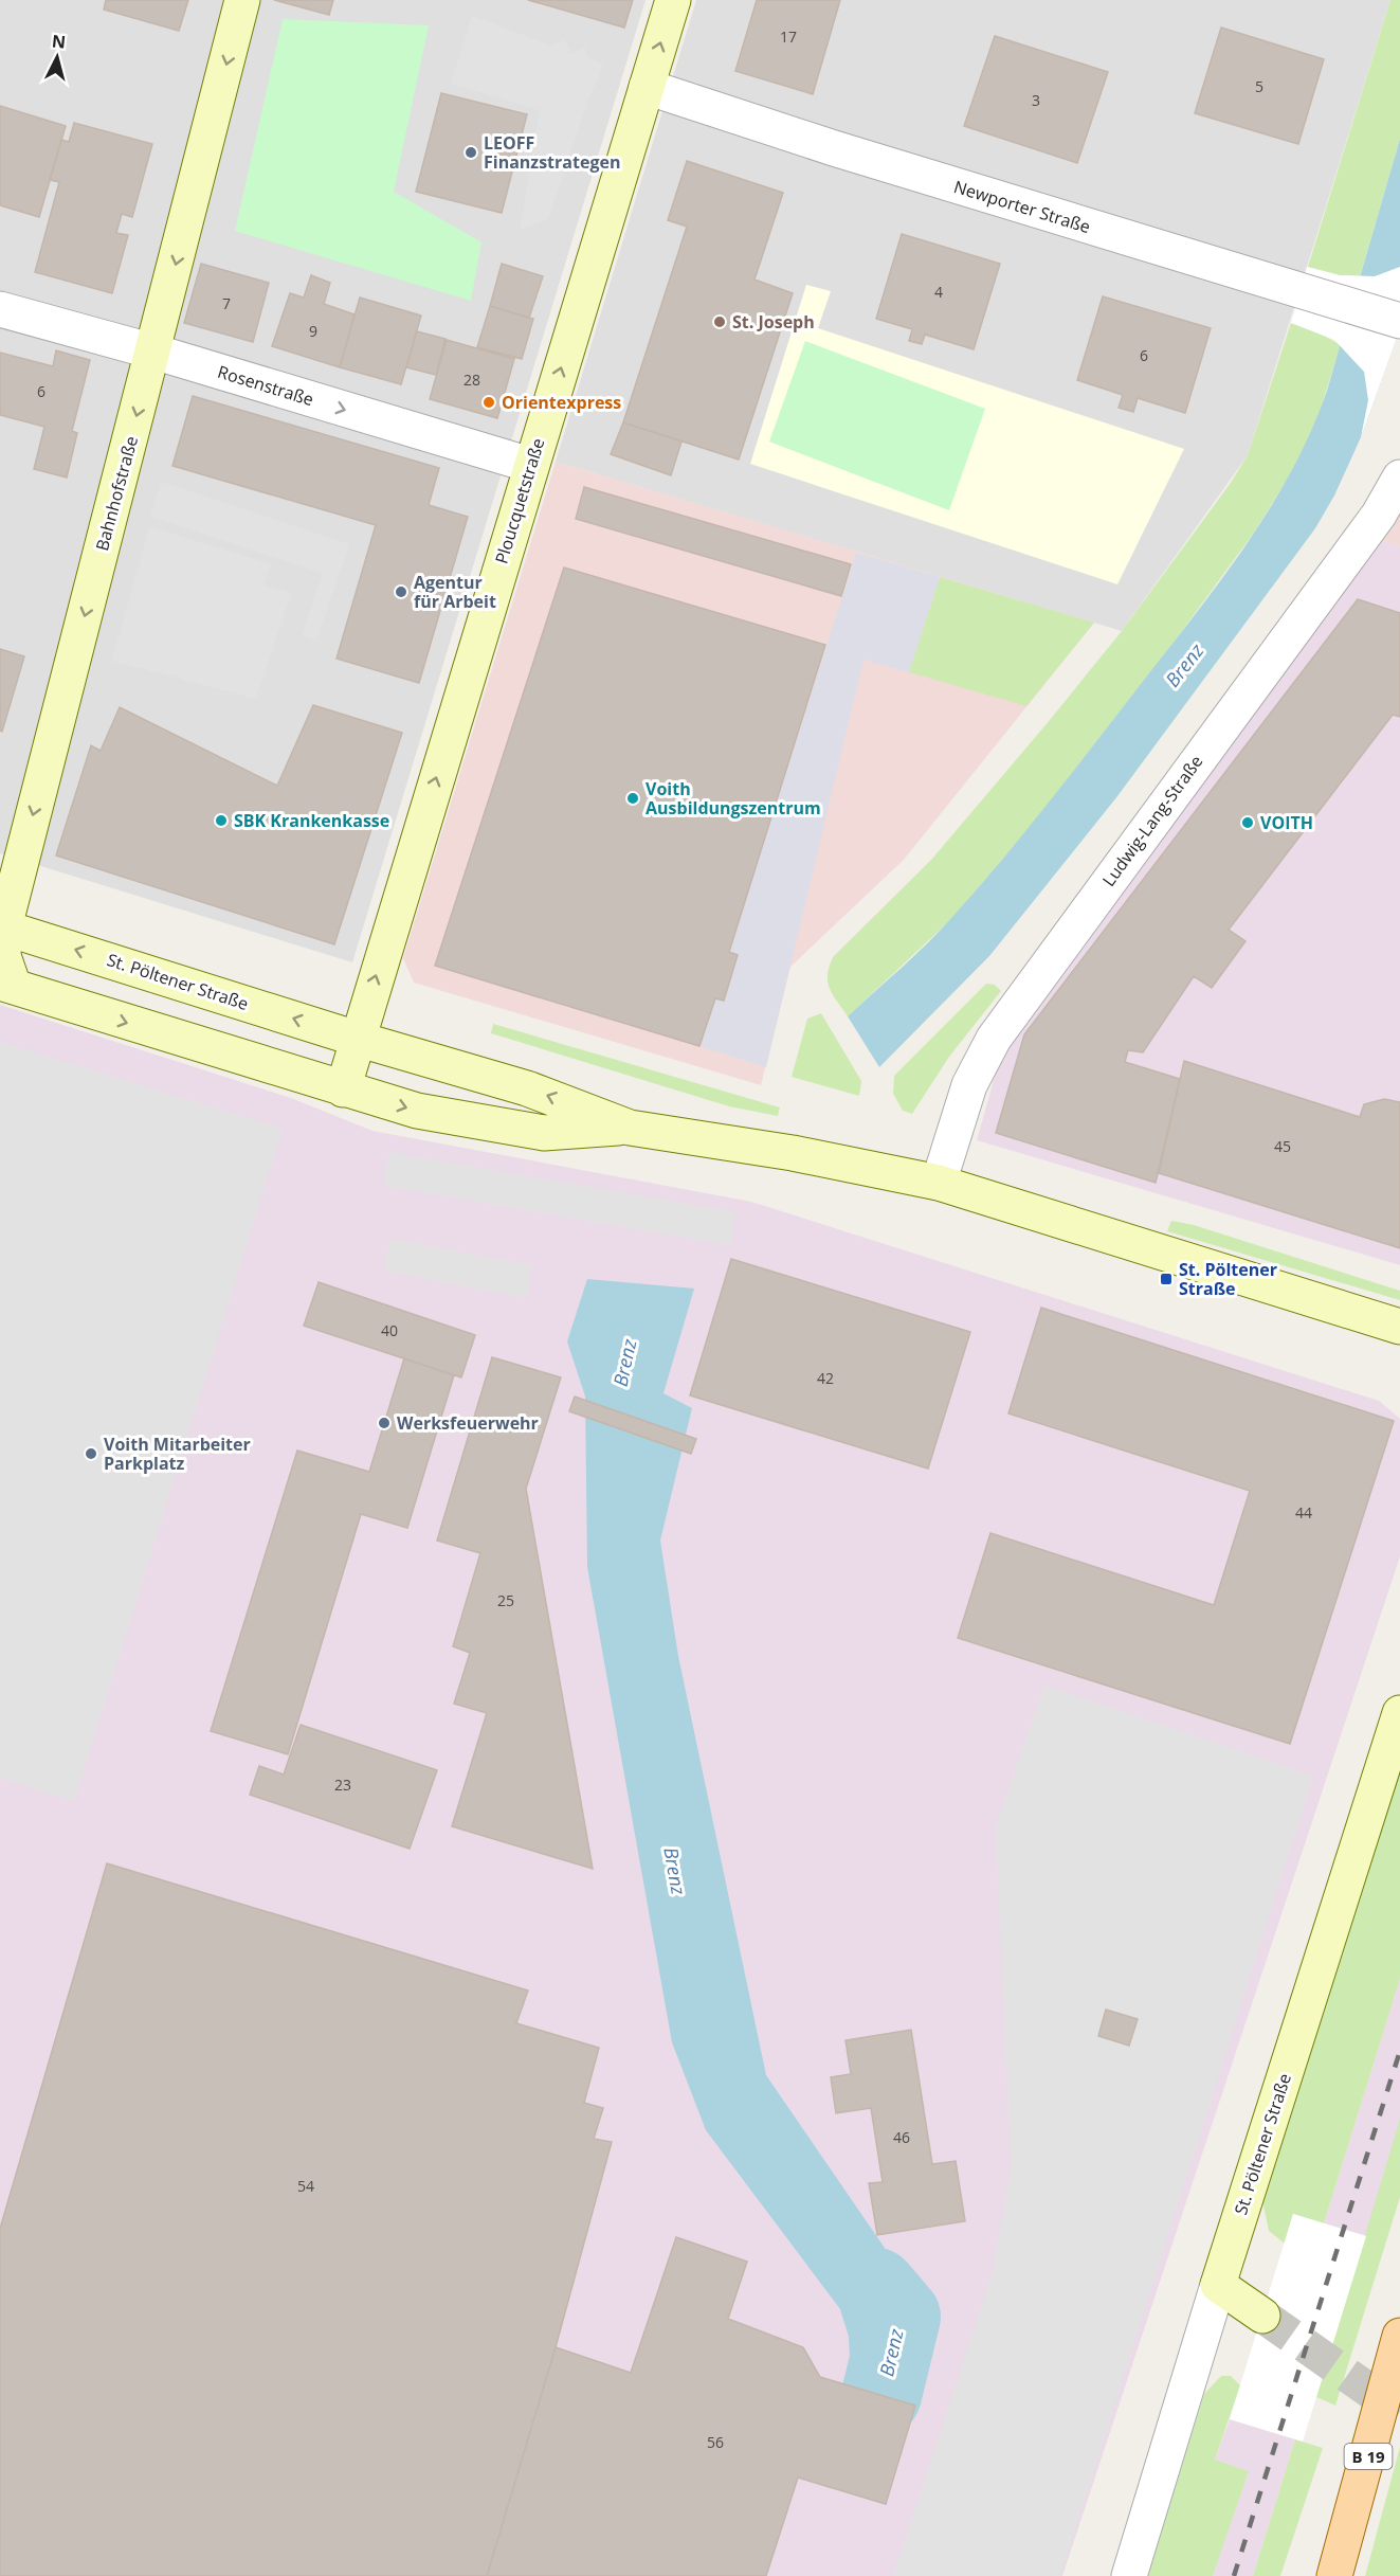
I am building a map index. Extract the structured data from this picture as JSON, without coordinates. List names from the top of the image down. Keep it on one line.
{"streets":{"main road":["Bahnhofstraße","Ploucquetstraße","St. Pöltener Straße","B 19"],"street":["Newporter Straße","Rosenstraße","Ludwig-Lang-Straße"]},"crossings":[["Newporter Straße","Ploucquetstraße"],["Rosenstraße","Bahnhofstraße"],["Rosenstraße","Ploucquetstraße"],["Bahnhofstraße","St. Pöltener Straße"],["Ploucquetstraße","St. Pöltener Straße"],["Ludwig-Lang-Straße","St. Pöltener Straße"]],"one_way":["Rosenstraße","Bahnhofstraße","Ploucquetstraße"],"water":["Brenz"],"places":{"other":["LEOFF Finanzstrategen","St. Joseph","Orientexpress","Agentur für Arbeit","Voith Ausbildungszentrum","SBK Krankenkasse","VOITH","Werksfeuerwehr","Voith Mitarbeiter Parkplatz"],"transit":["St. Pöltener Straße"]},"house_numbers":["17","5","3","4","7","9","6","28","6","45","40","42","44","25","23","46","54","56"],"north":"top"}
